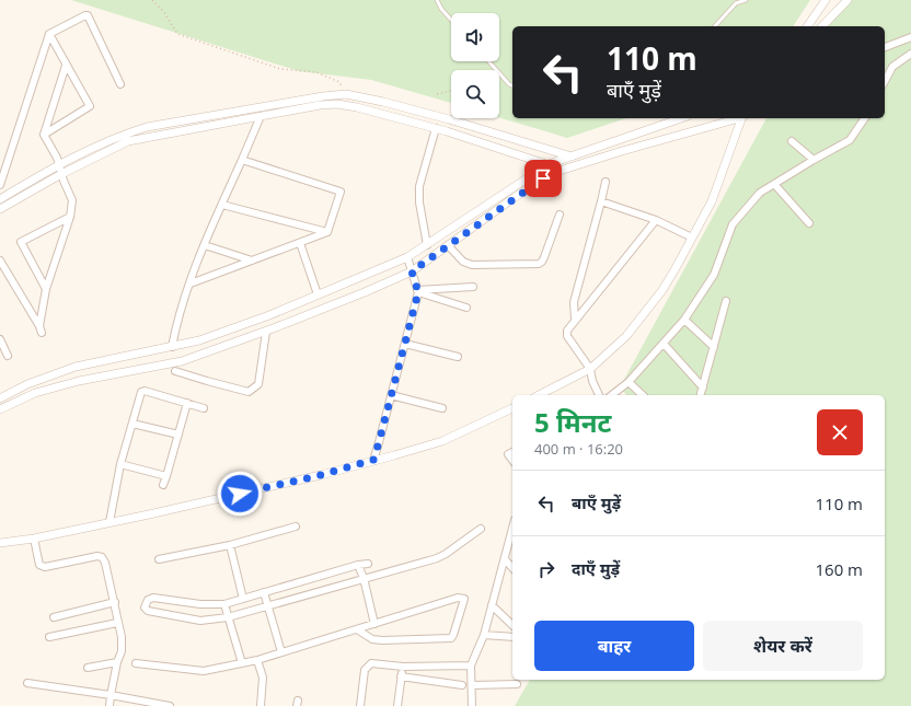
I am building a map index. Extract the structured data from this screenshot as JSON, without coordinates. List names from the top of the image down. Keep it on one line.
{"page":{"turn":["110 m","बाएँ मुड़ें"],"heading":["5 मिनट","400 m · 16:20"],"list":[{"name":"बाएँ मुड़ें","value":"110 m"},{"name":"दाएँ मुड़ें","value":"160 m"}],"buttons":["बाहर","शेयर करें"]}}
